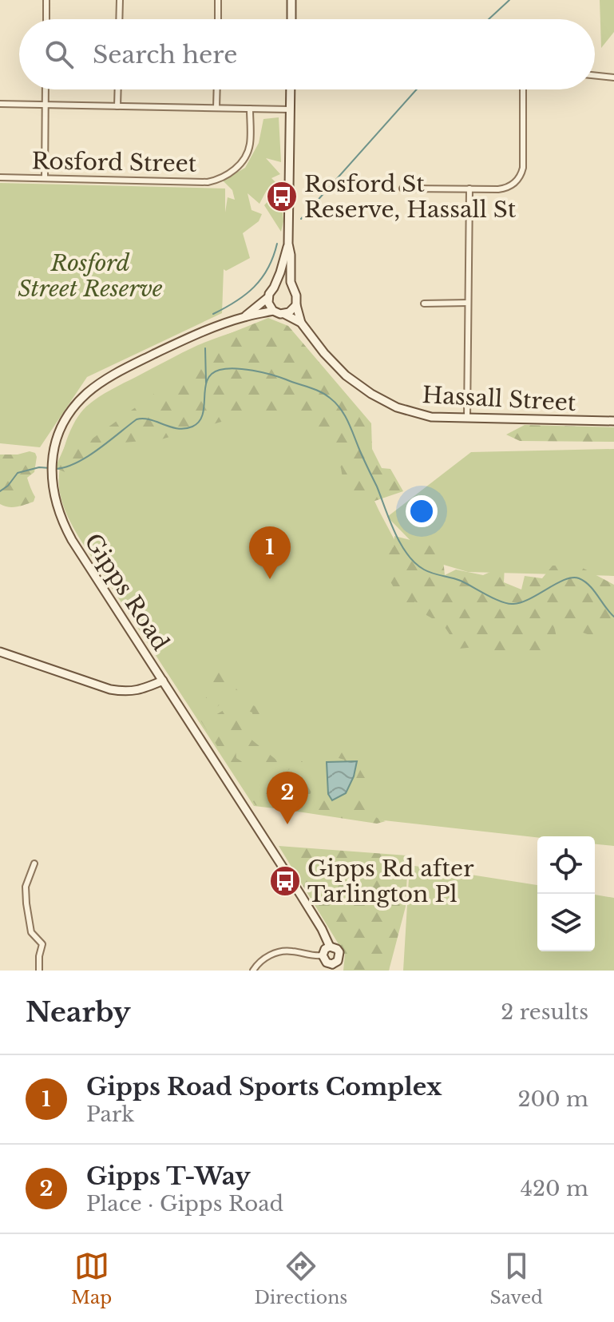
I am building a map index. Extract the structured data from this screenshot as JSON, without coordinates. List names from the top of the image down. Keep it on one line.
{"streets":{"main road":["Hassall Street","Gipps Road"],"street":["Rosford Street"]},"crossings":[["Hassall Street","Gipps Road"]],"parks":["Rosford Street Reserve"],"places":{"bus stop":["Rosford St Reserve, Hassall St","Gipps Rd after Tarlington Pl"]},"page":{"search":"Search here","pins":["1","2"],"heading":["Nearby","2 results"],"list":[{"mark":"1","name":"Gipps Road Sports Complex","note":"Park","value":"200 m"},{"mark":"2","name":"Gipps T-Way","note":"Place · Gipps Road","value":"420 m"}],"nav":["Map","Directions","Saved"]}}
